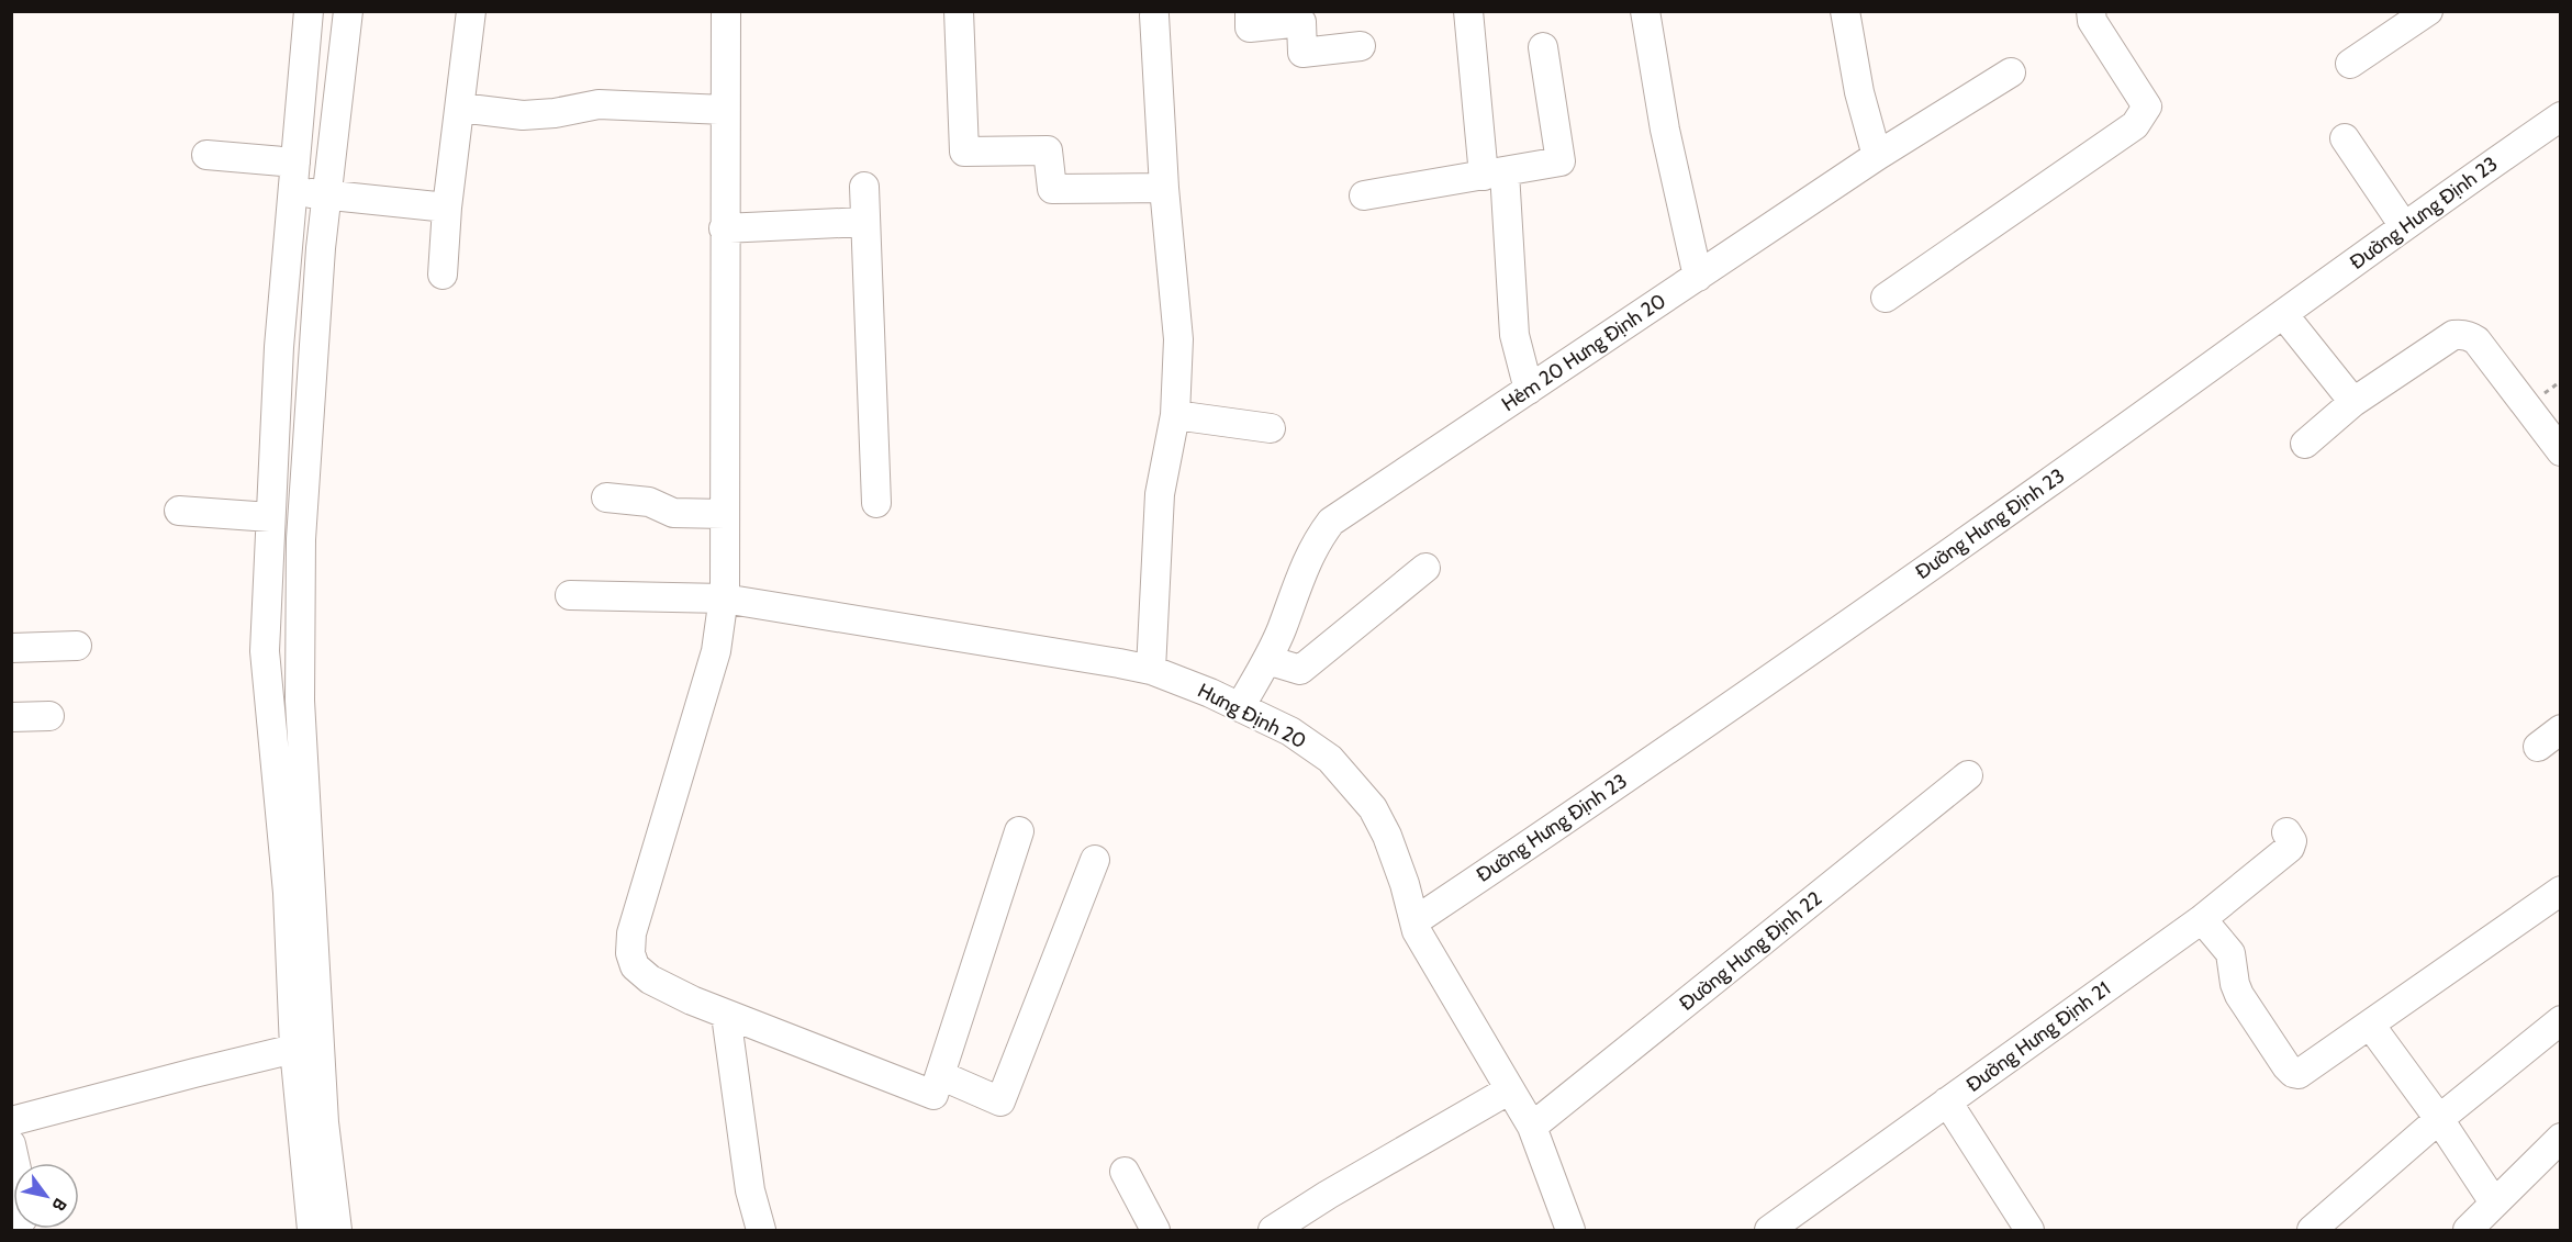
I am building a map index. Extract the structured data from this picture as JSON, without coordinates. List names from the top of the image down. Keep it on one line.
{"streets":{"street":["Đường Hưng Định 23","Hẻm 20 Hưng Định 20","Hưng Định 20","Đường Hưng Định 22","Đường Hưng Định 21"]},"crossings":[["Đường Hưng Định 23","Hưng Định 20"],["Hẻm 20 Hưng Định 20","Hưng Định 20"],["Hưng Định 20","Đường Hưng Định 22"]],"north":"bottom right"}
